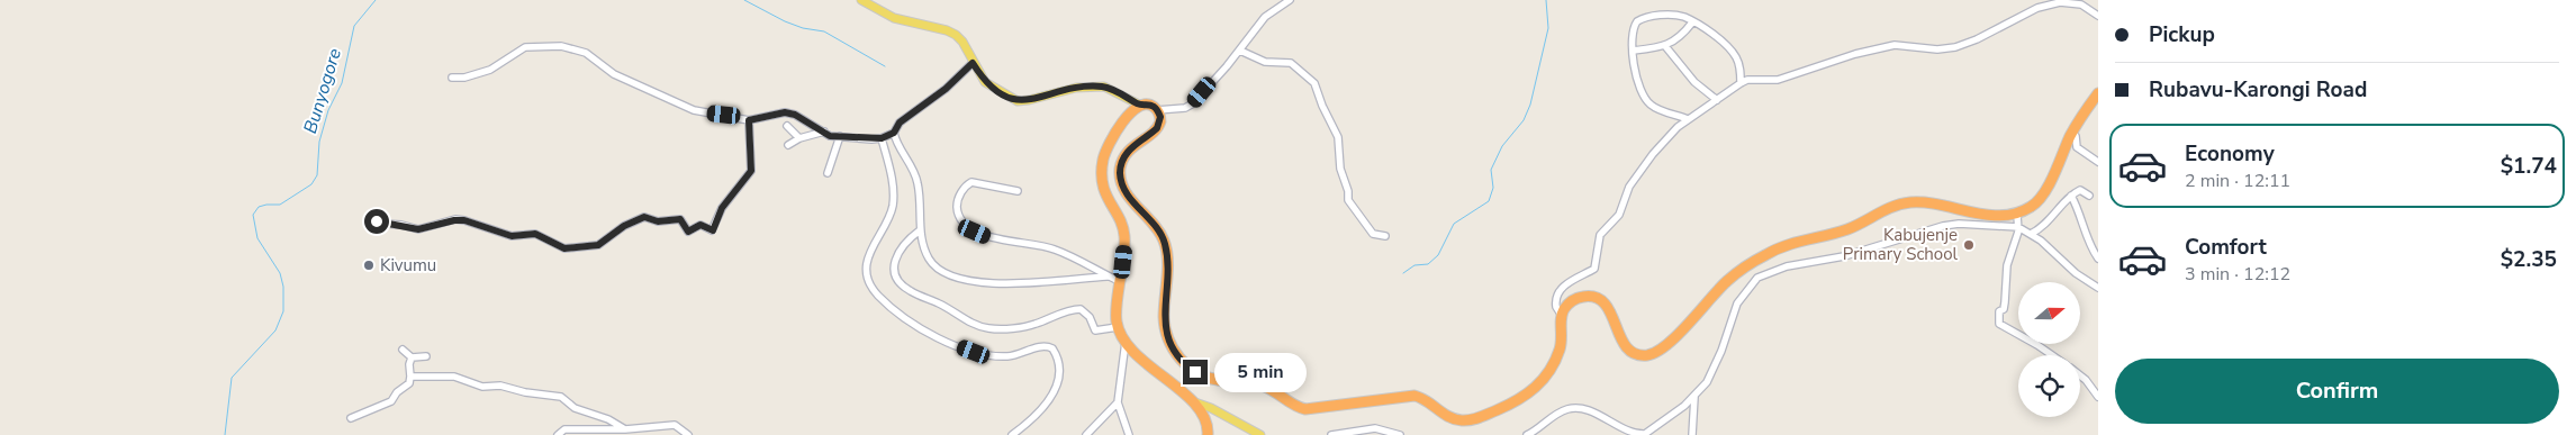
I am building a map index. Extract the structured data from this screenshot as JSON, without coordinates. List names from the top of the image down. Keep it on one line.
{"water":["Bunyogore"],"places":["Kabujenje Primary School","Kivumu"],"north":"right","page":{"banner":["Pickup","Rubavu-Karongi Road"],"list":[{"name":"Economy","note":"2 min · 12:11","value":"$1.74"},{"name":"Comfort","note":"3 min · 12:12","value":"$2.35"}],"buttons":"Confirm","bubble":"5 min"}}
